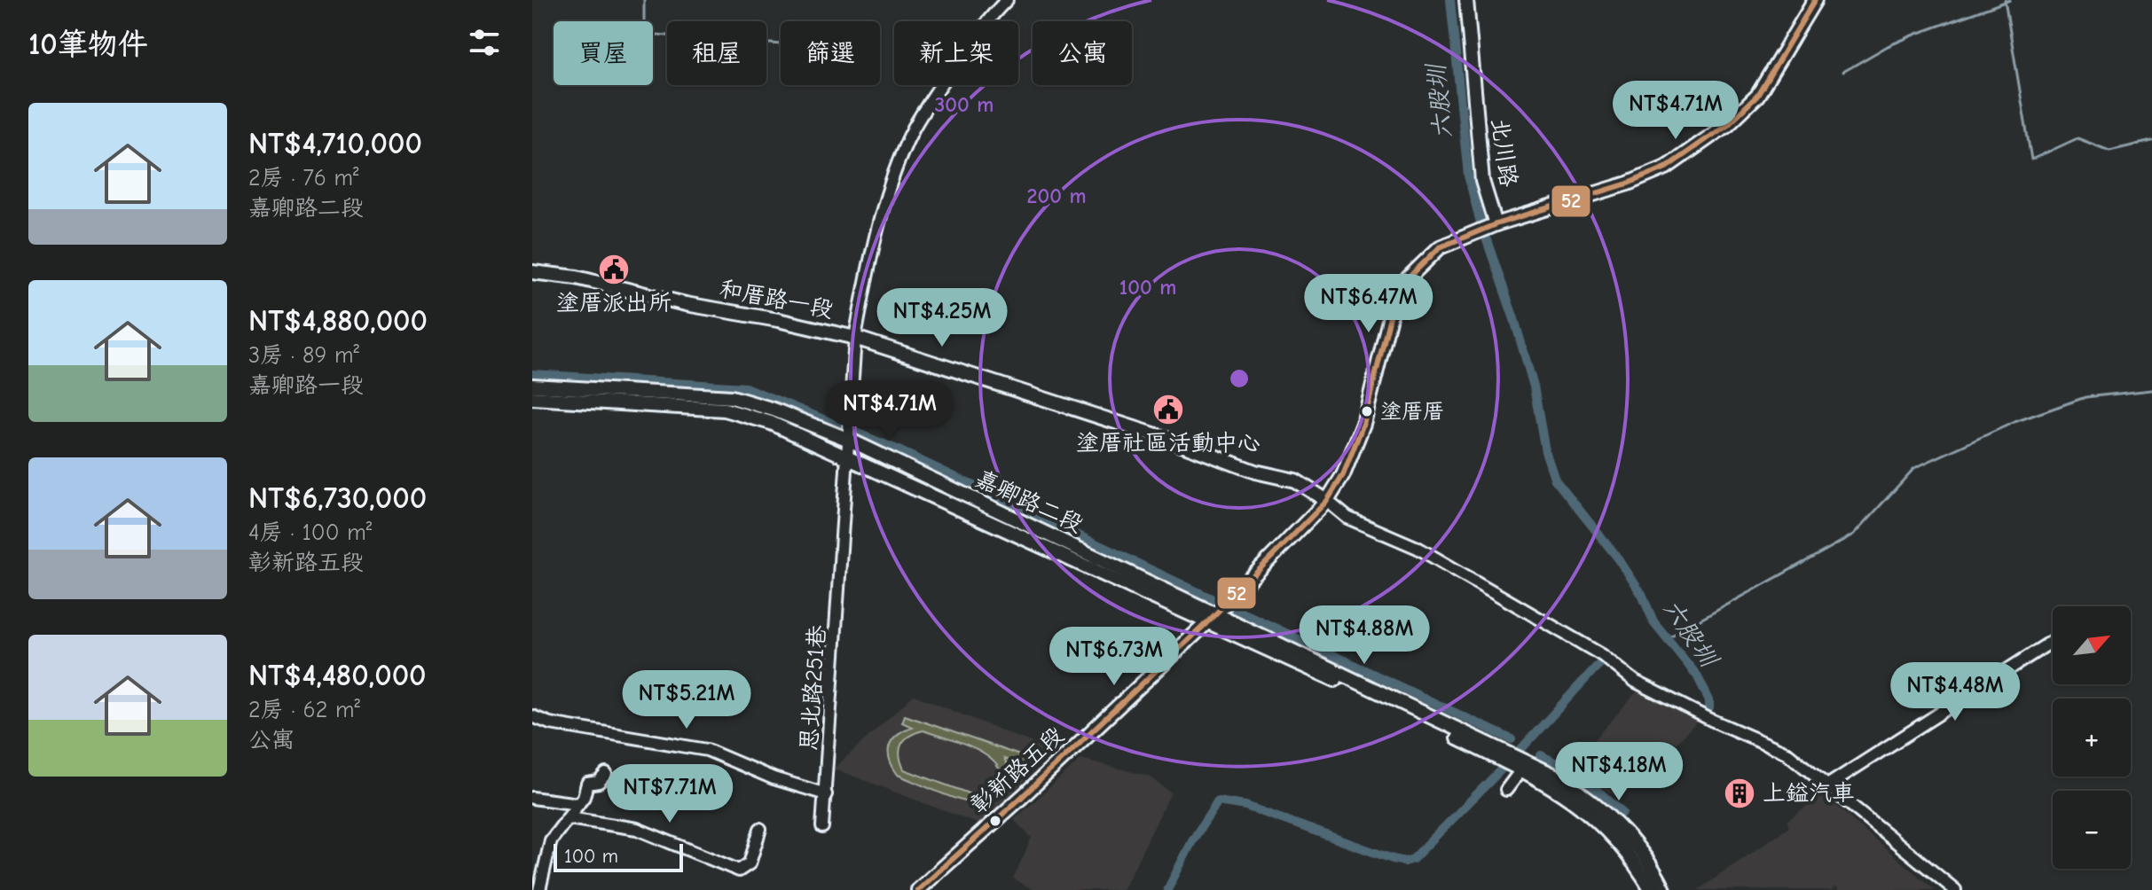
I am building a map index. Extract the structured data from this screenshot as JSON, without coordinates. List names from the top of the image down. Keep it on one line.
{"streets":{"street":["北川路","和厝路一段","嘉卿路二段","思北路251巷","彰新路五段"]},"crossings":[["北川路","彰新路五段"],["和厝路一段","思北路251巷"],["和厝路一段","彰新路五段"],["嘉卿路二段","思北路251巷"],["嘉卿路二段","彰新路五段"]],"water":["六股圳"],"places":{"public building":["塗厝派出所","塗厝社區活動中心"],"other":["塗厝厝"],"building":["上鎰汽車"]},"lines":["transit line 52"],"scale_bar":"100 m","north":"top right","page":{"heading":"10筆物件","chip":["買屋","租屋","篩選","新上架","公寓"],"price":["NT$4.71M","NT$6.47M","NT$4.25M","NT$4.71M","NT$4.88M","NT$6.73M","NT$4.48M","NT$5.21M","NT$4.18M","NT$7.71M"],"list":[{"name":"NT$4,710,000","note":"2房 · 76 m² · 嘉卿路二段"},{"name":"NT$4,880,000","note":"3房 · 89 m² · 嘉卿路一段"},{"name":"NT$6,730,000","note":"4房 · 100 m² · 彰新路五段"},{"name":"NT$4,480,000","note":"2房 · 62 m² · 公寓"}],"map_buttons":["+","−"],"scale":"100 m"},"rings":["300 m","200 m","100 m"]}
